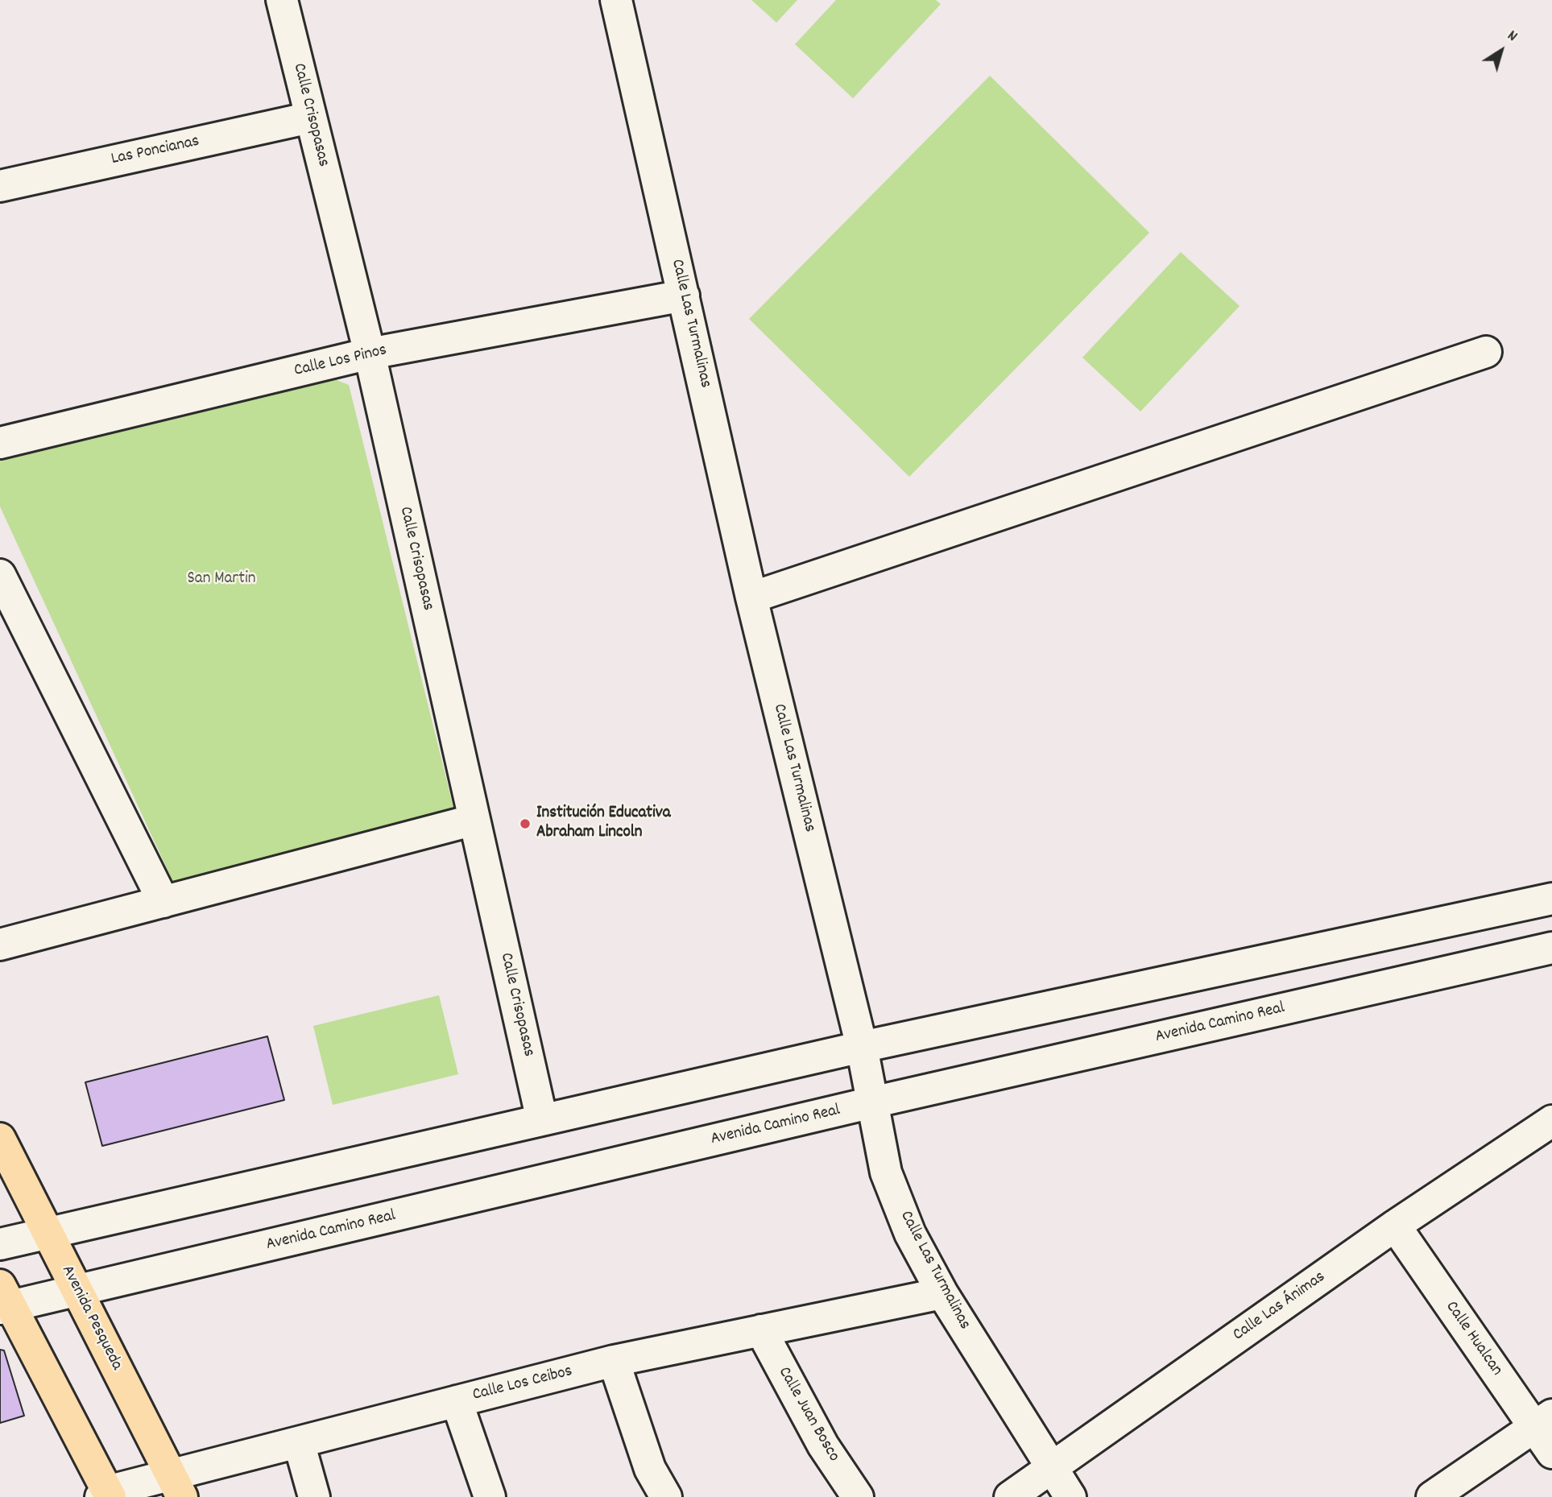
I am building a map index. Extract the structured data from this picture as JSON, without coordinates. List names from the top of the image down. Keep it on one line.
{"streets":{"main road":["Avenida Pesqueda"],"street":["Calle Crisopasas","Las Poncianas","Calle Las Turmalinas","Calle Los Pinos","Avenida Camino Real","Calle Las Ánimas","Calle Hualcan","Calle Los Ceibos","Calle Juan Bosco"]},"crossings":[["Calle Crisopasas","Las Poncianas"],["Calle Crisopasas","Calle Los Pinos"],["Calle Las Turmalinas","Calle Los Pinos"],["Calle Las Turmalinas","Avenida Camino Real"],["Calle Las Turmalinas","Calle Las Ánimas"],["Calle Las Turmalinas","Calle Los Ceibos"],["Avenida Camino Real","Avenida Pesqueda"],["Calle Las Ánimas","Calle Hualcan"],["Avenida Pesqueda","Calle Los Ceibos"],["Calle Los Ceibos","Calle Juan Bosco"]],"parks":["San Martin"],"places":["Institución Educativa Abraham Lincoln"],"north":"top right"}
